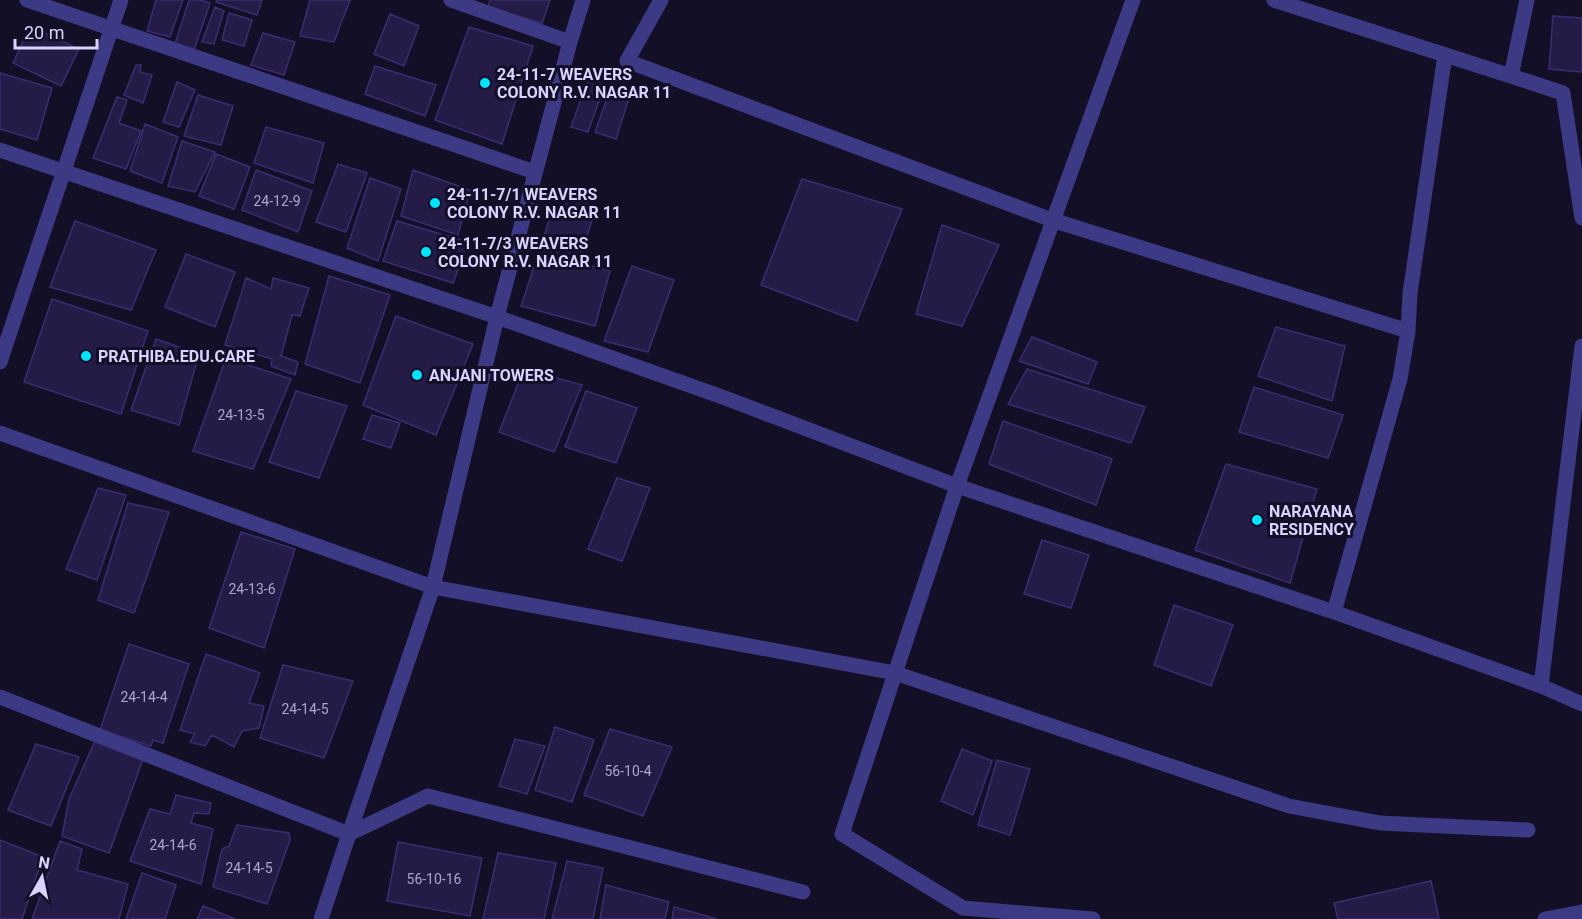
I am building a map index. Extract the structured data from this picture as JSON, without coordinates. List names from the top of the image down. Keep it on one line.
{"places":["24-11-7 WEAVERS COLONY R.V. NAGAR 11","24-11-7/1 WEAVERS COLONY R.V. NAGAR 11","24-11-7/3 WEAVERS COLONY R.V. NAGAR 11","PRATHIBA.EDU.CARE","ANJANI TOWERS","NARAYANA RESIDENCY"],"house_numbers":["24-12-9","24-13-5","24-13-6","24-14-4","24-14-5","56-10-4","24-14-6","24-14-5","56-10-16"],"scale_bar":"20 m","north":"top"}
